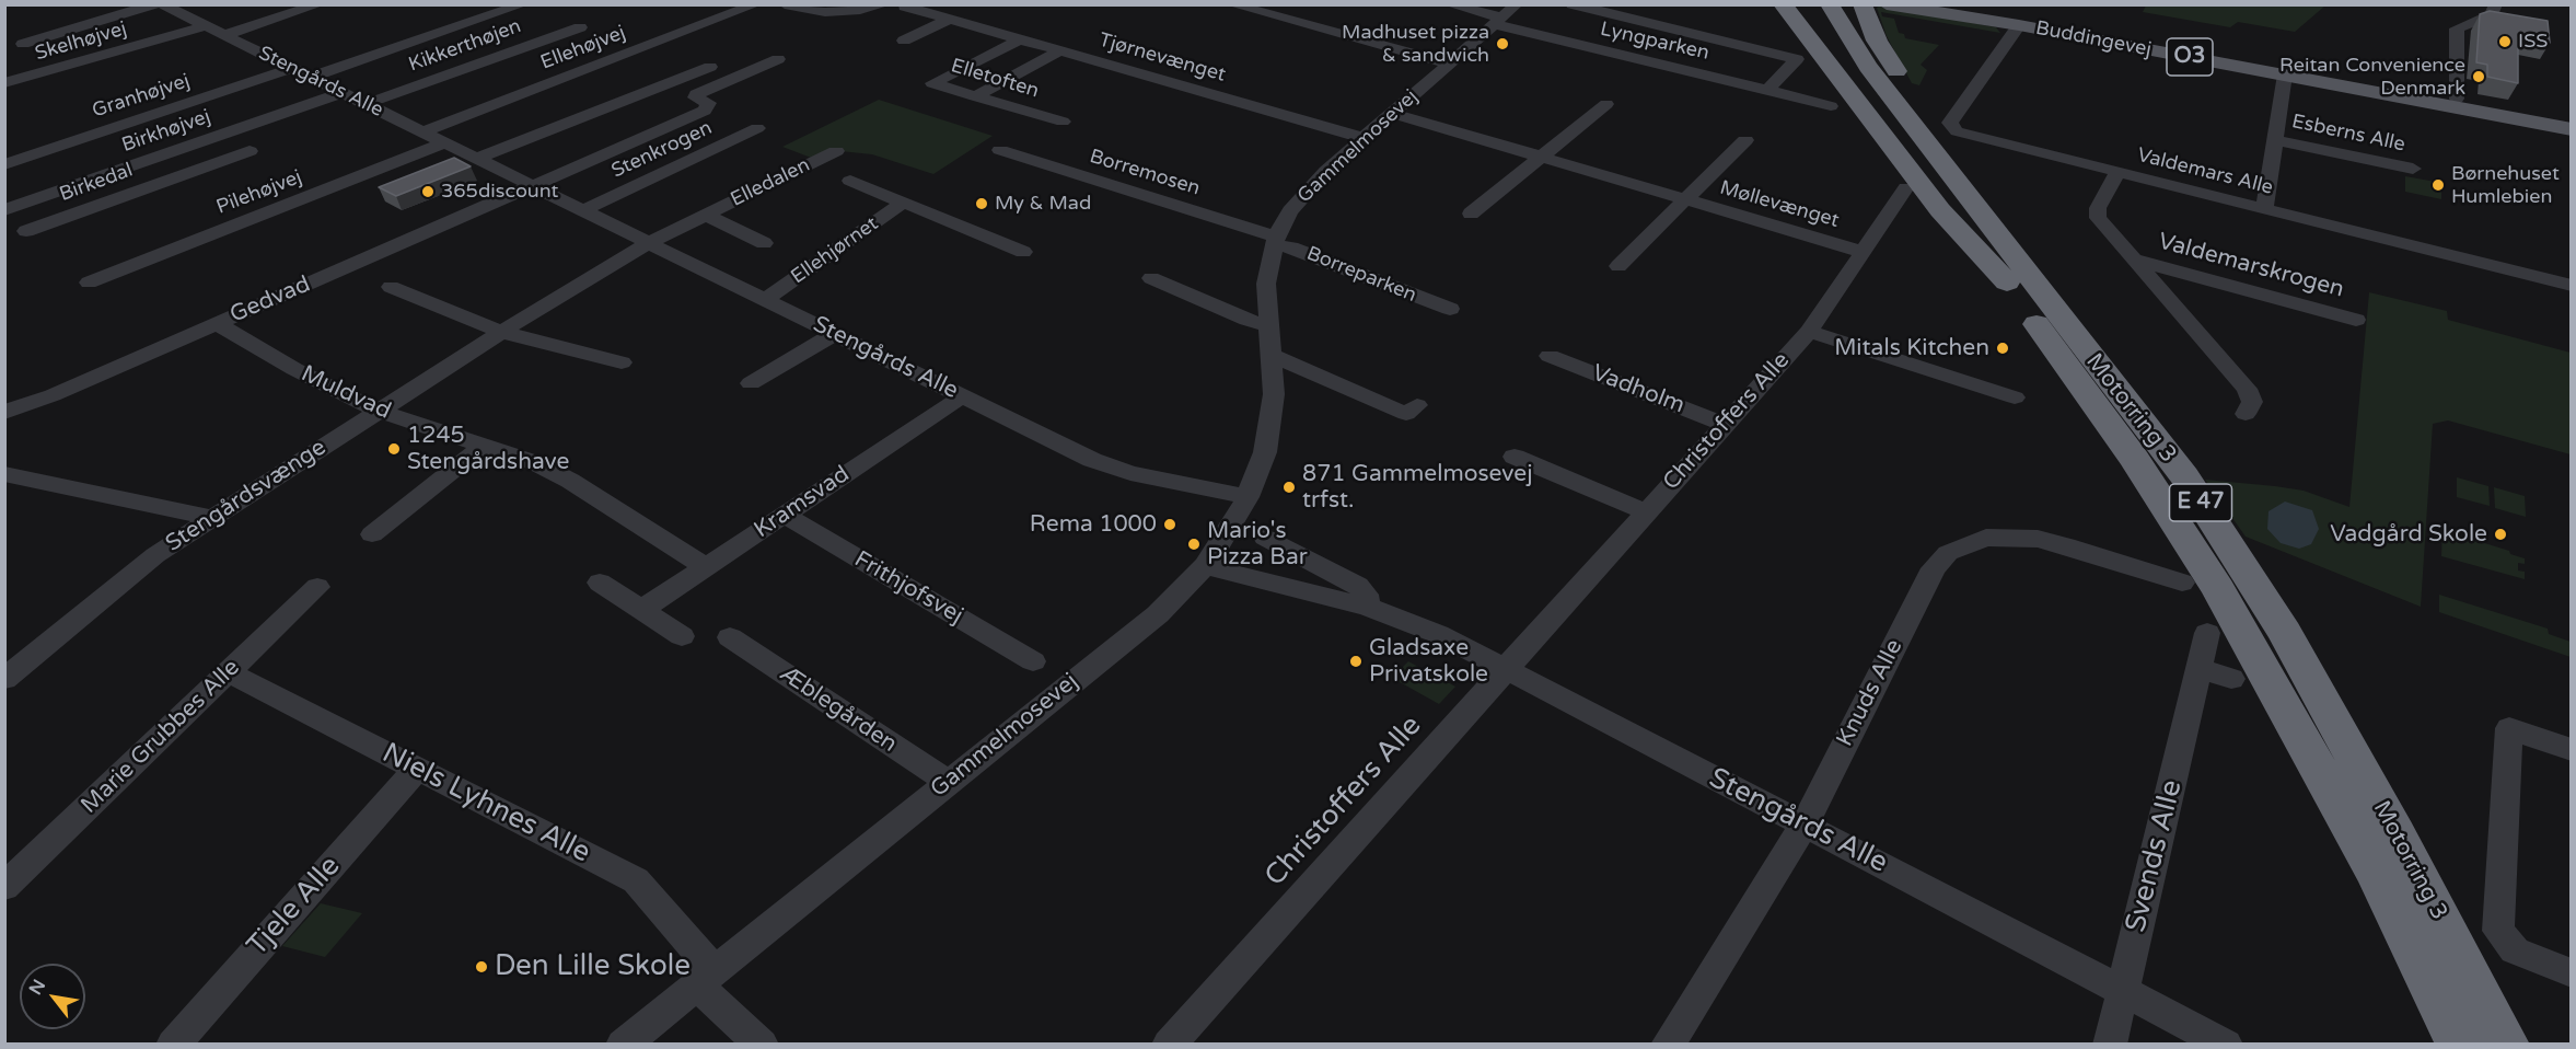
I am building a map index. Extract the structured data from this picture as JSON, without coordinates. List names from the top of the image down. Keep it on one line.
{"streets":{"highway":["Motorring 3","E 47"],"main road":["Buddingevej","O3"],"street":["Skelhøjvej","Lyngparken","Kikkerthøjen","Ellehøjvej","Tjørnevænget","Elletoften","Stengårds Alle","Granhøjvej","Birkhøjvej","Esberns Alle","Gammelmosevej","Stenkrogen","Valdemars Alle","Borremosen","Birkedal","Elledalen","Pilehøjvej","Møllevænget","Ellehjørnet","Valdemarskrogen","Borreparken","Gedvad","Vadholm","Muldvad","Christoffers Alle","Stengårdsvænge","Kramsvad","Frithjofsvej","Knuds Alle","Æblegården","Marie Grubbes Alle","Niels Lyhnes Alle","Svends Alle","Tjele Alle"]},"crossings":[["Buddingevej","Esberns Alle"],["Buddingevej","Valdemars Alle"],["Skelhøjvej","Stengårds Alle"],["Lyngparken","Gammelmosevej"],["Kikkerthøjen","Stengårds Alle"],["Ellehøjvej","Stengårds Alle"],["Tjørnevænget","Elletoften"],["Tjørnevænget","Gammelmosevej"],["Stengårds Alle","Granhøjvej"],["Stengårds Alle","Birkhøjvej"],["Stengårds Alle","Gammelmosevej"],["Stengårds Alle","Stenkrogen"],["Stengårds Alle","Elledalen"],["Stengårds Alle","Pilehøjvej"],["Stengårds Alle","Ellehjørnet"],["Stengårds Alle","Gedvad"],["Stengårds Alle","Christoffers Alle"],["Stengårds Alle","Stengårdsvænge"],["Stengårds Alle","Kramsvad"],["Stengårds Alle","Knuds Alle"],["Stengårds Alle","Svends Alle"],["Birkhøjvej","Birkedal"],["Esberns Alle","Valdemars Alle"],["Gammelmosevej","Borremosen"],["Gammelmosevej","Møllevænget"],["Gammelmosevej","Borreparken"],["Gammelmosevej","Æblegården"],["Gammelmosevej","Niels Lyhnes Alle"],["Valdemars Alle","Valdemarskrogen"],["Borremosen","Borreparken"],["Elledalen","Stengårdsvænge"],["Møllevænget","Christoffers Alle"],["Gedvad","Muldvad"],["Vadholm","Christoffers Alle"],["Muldvad","Stengårdsvænge"],["Muldvad","Kramsvad"],["Kramsvad","Frithjofsvej"],["Marie Grubbes Alle","Niels Lyhnes Alle"],["Niels Lyhnes Alle","Tjele Alle"]],"places":["ISS","Madhuset pizza & sandwich","Reitan Convenience Denmark","Børnehuset Humlebien","365discount","My & Mad","Mitals Kitchen","1245 Stengårdshave","871 Gammelmosevej trfst.","Rema 1000","Vadgård Skole","Mario's Pizza Bar","Gladsaxe Privatskole","Den Lille Skole"],"north":"top left"}
